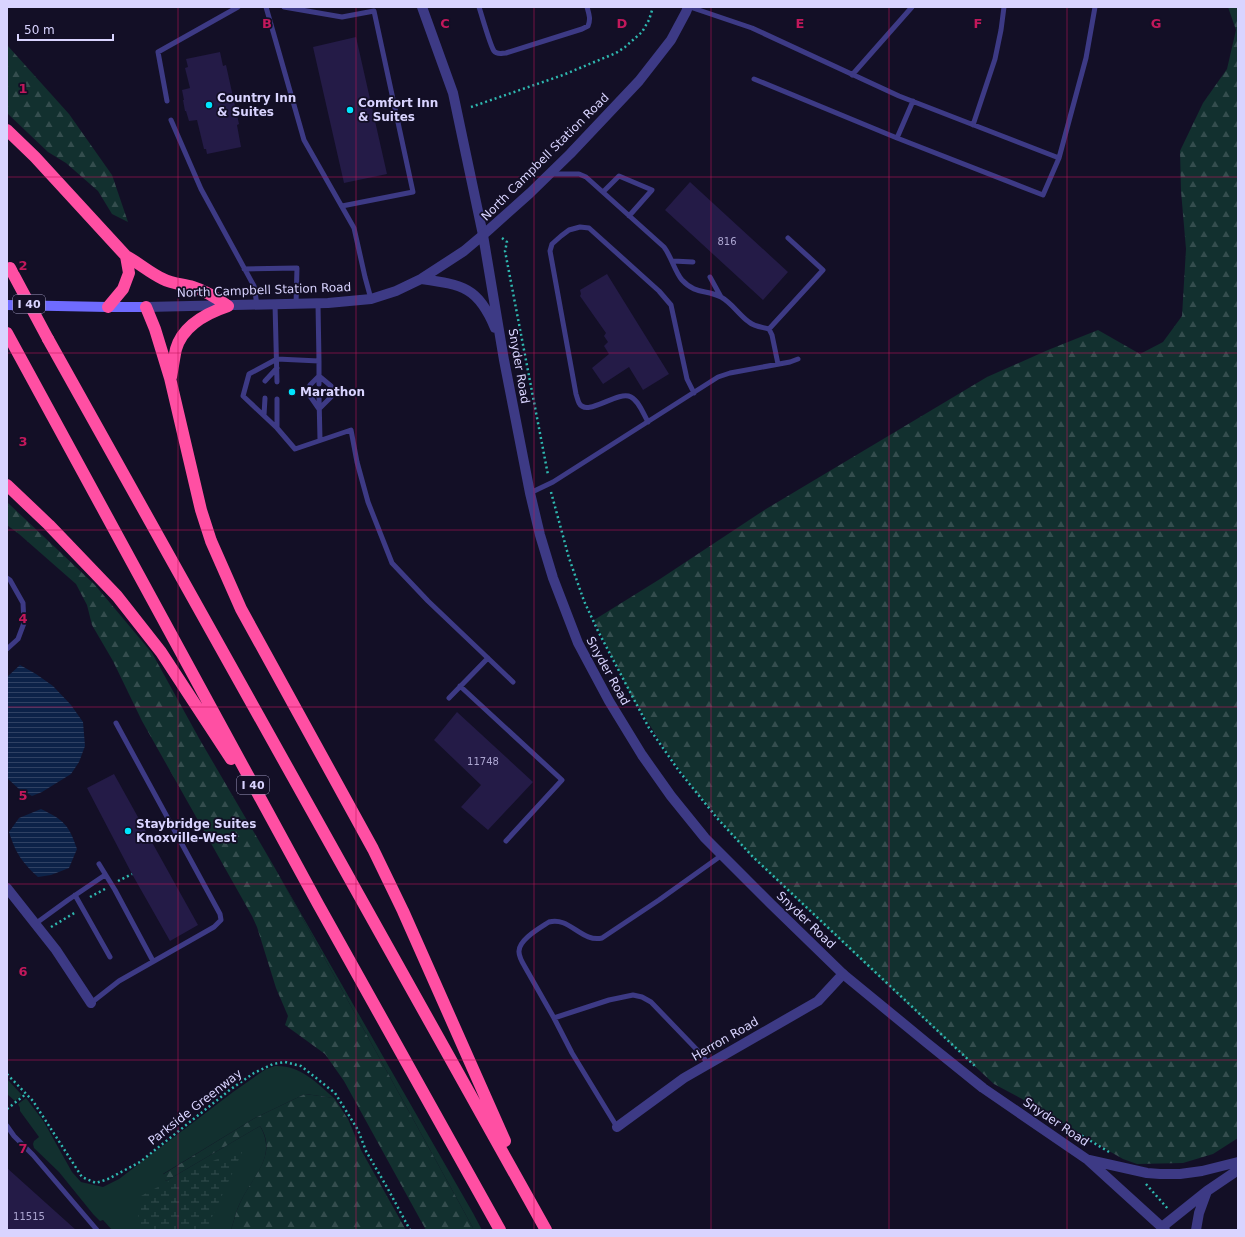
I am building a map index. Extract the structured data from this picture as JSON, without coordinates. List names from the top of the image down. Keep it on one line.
{"streets":{"highway":["I 40"],"main road":["North Campbell Station Road"],"street":["Snyder Road","Herron Road"],"path":["Parkside Greenway"]},"crossings":[["North Campbell Station Road","Snyder Road"],["Snyder Road","Herron Road"]],"places":["Country Inn & Suites","Comfort Inn & Suites","Marathon","Staybridge Suites Knoxville-West"],"house_numbers":["816","11748","11515"],"scale_bar":"50 m","grid":{"columns":["B","C","D","E","F","G"],"rows":["1","2","3","4","5","6","7"]}}
